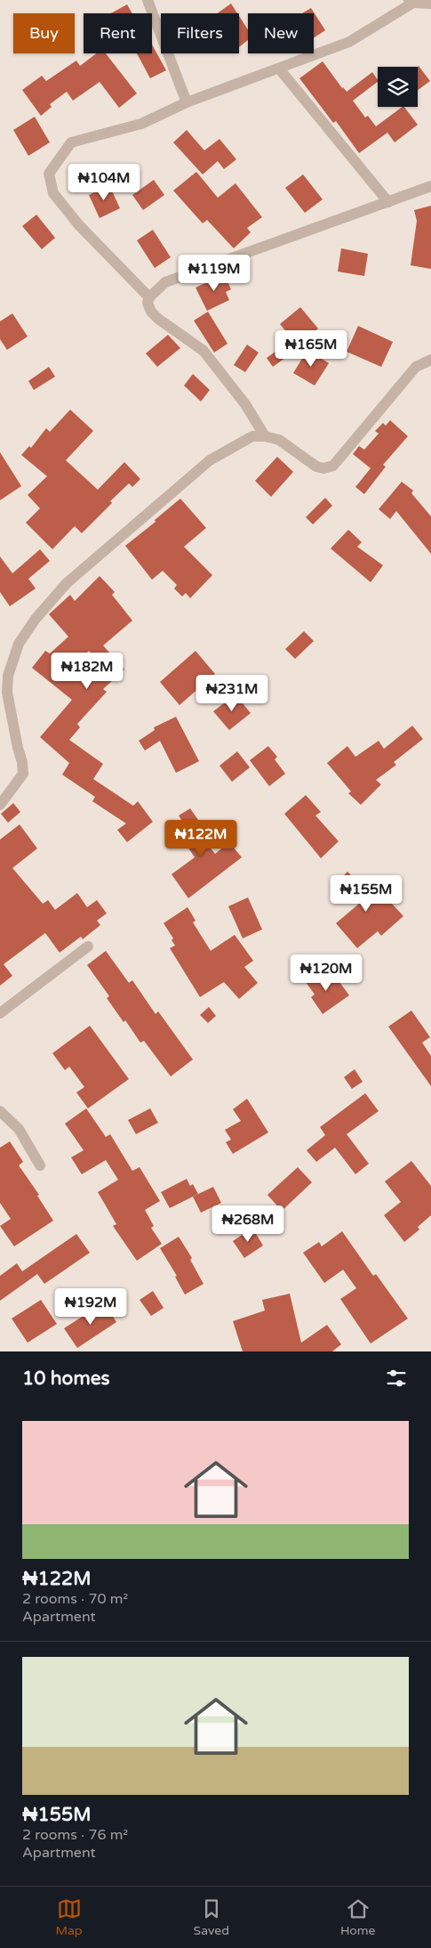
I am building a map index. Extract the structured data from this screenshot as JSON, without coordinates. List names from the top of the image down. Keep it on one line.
{"page":{"chip":["Buy","Rent","Filters","New"],"price":["₦104M","₦119M","₦165M","₦182M","₦231M","₦122M","₦155M","₦120M","₦268M","₦192M"],"heading":"10 homes","list":[{"name":"₦122M","note":"2 rooms · 70 m² · Apartment"},{"name":"₦155M","note":"2 rooms · 76 m² · Apartment"}],"tabs":["Map","Saved","Home"]}}
